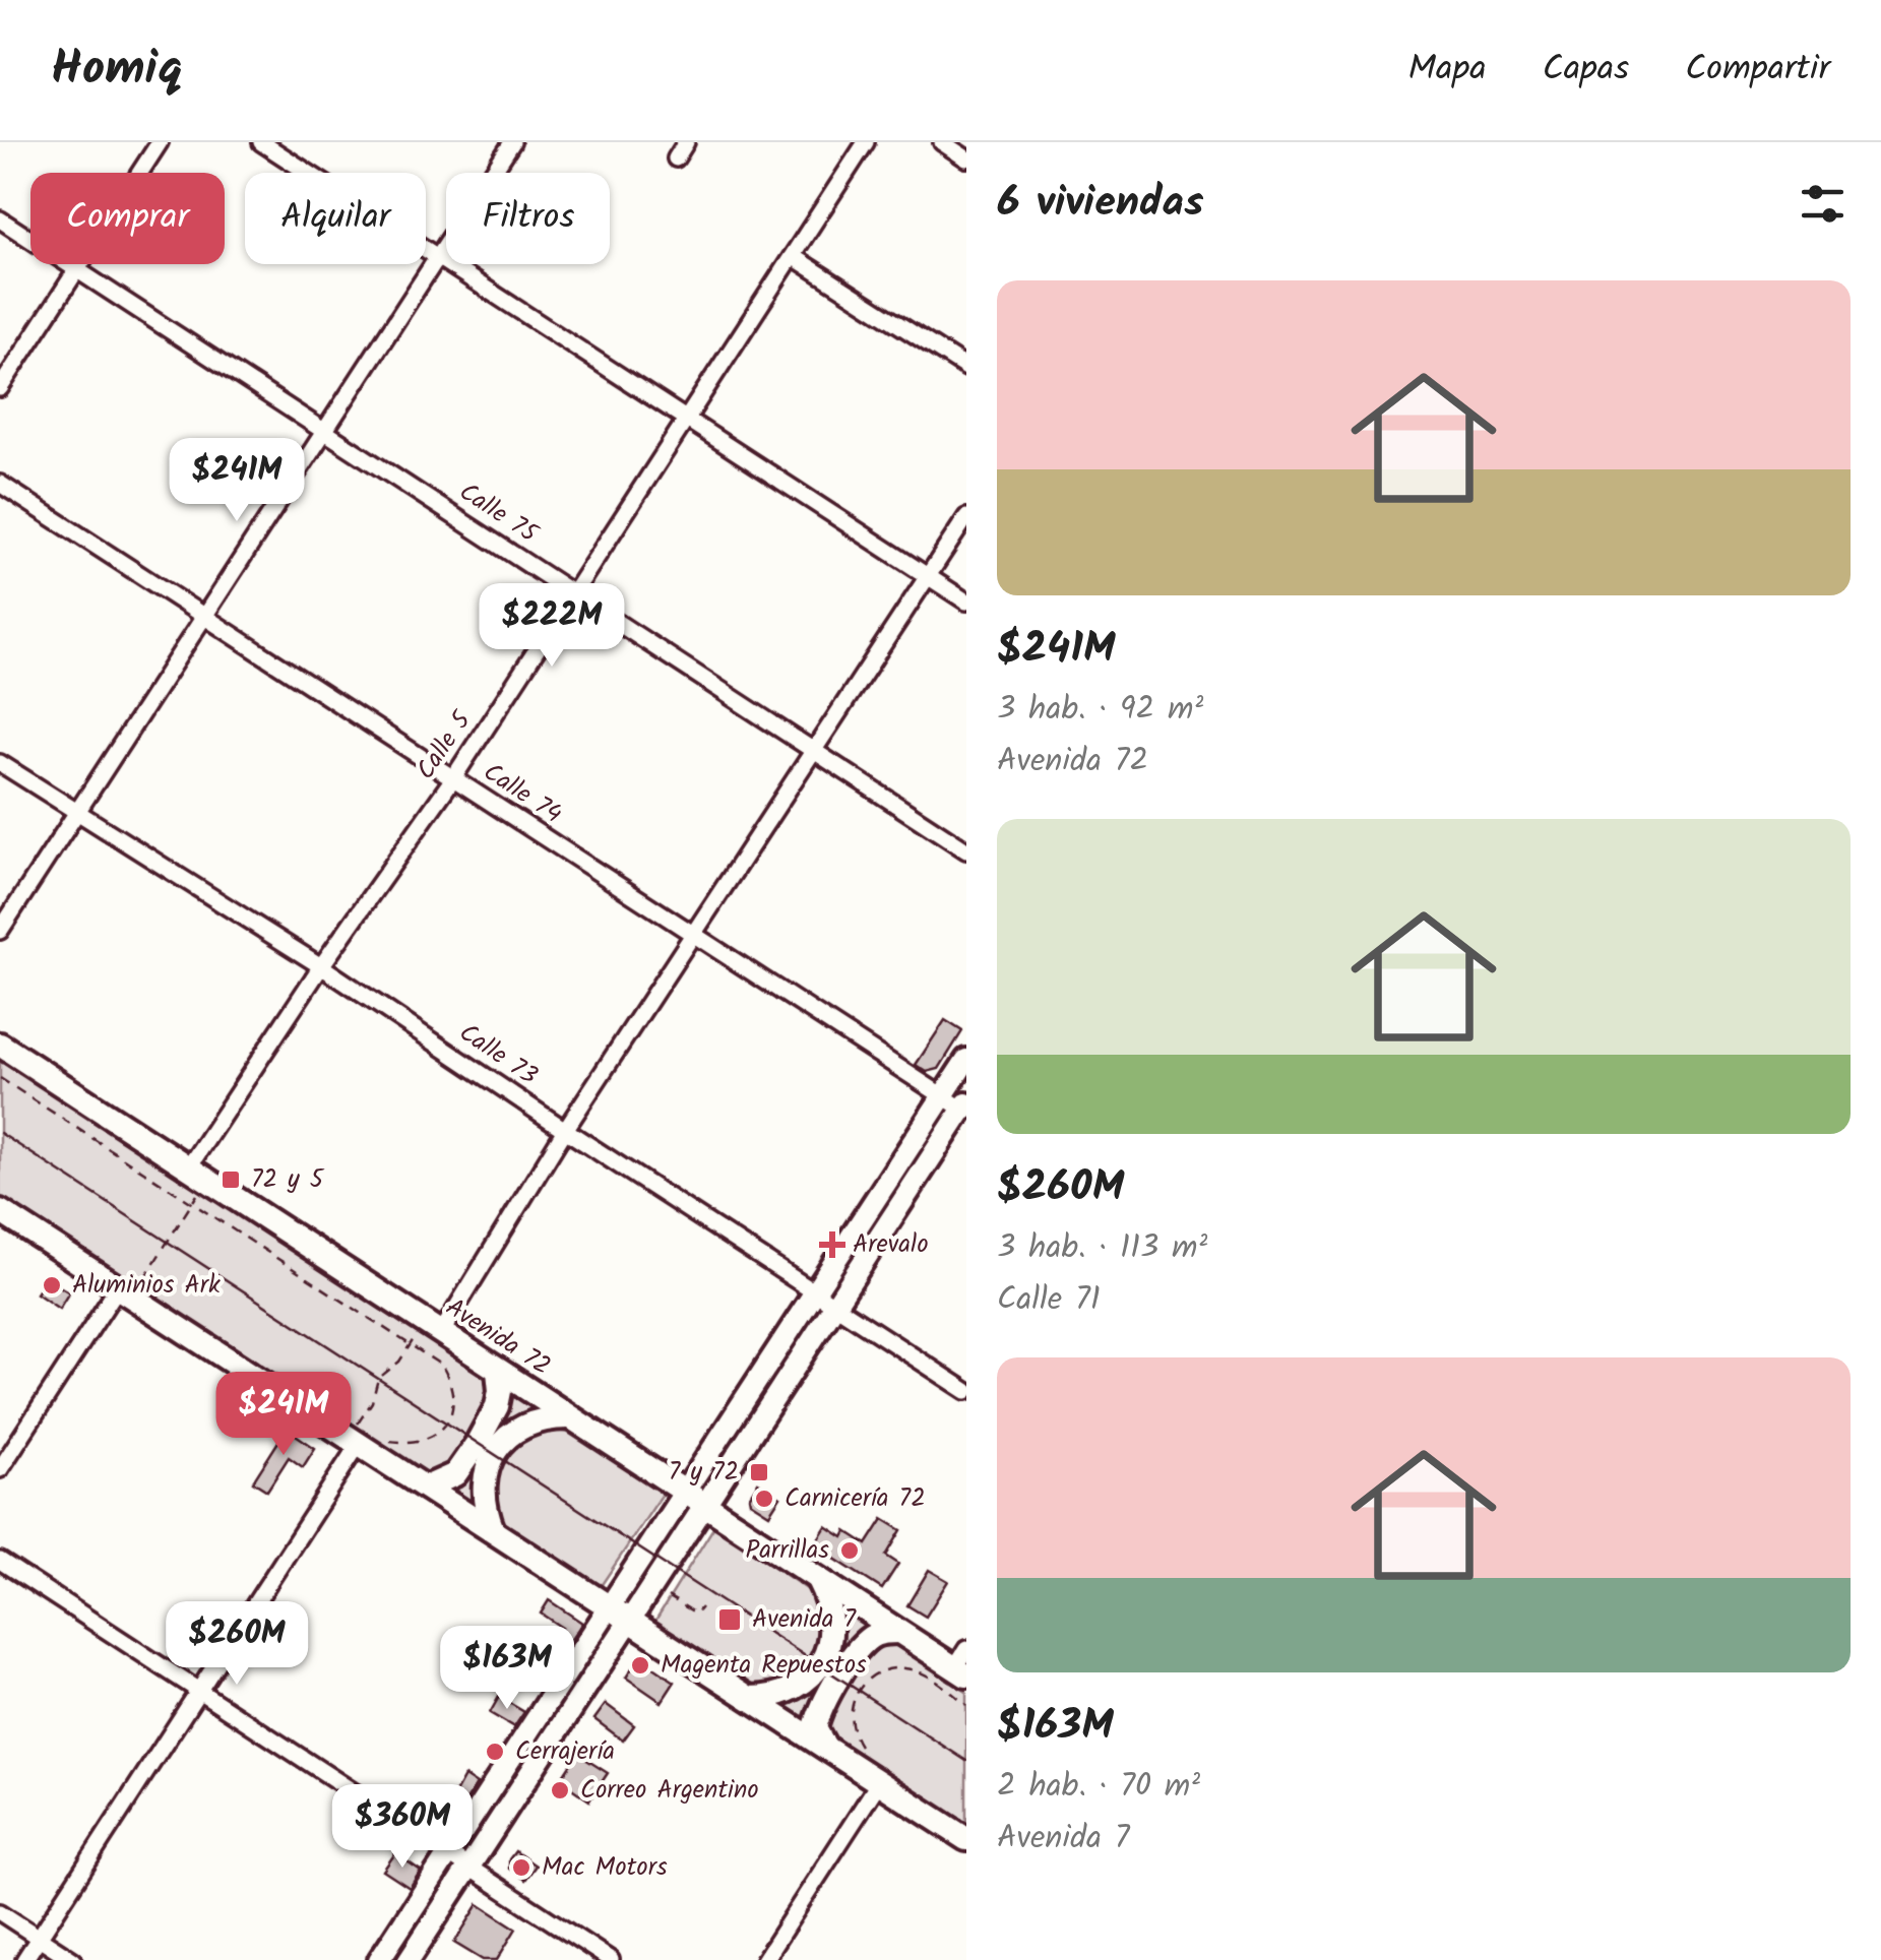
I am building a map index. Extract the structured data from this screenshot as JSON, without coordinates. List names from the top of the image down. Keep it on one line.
{"streets":{"highway":["Avenida 72"],"street":["Calle 75","Calle 5","Calle 74","Calle 73"]},"crossings":[["Calle 75","Calle 5"],["Calle 5","Calle 74"],["Calle 5","Calle 73"],["Calle 5","Avenida 72"]],"places":{"transit":["72 y 5","7 y 72","Avenida 7"],"health":["Arevalo"],"other":["Aluminios Ark","Carnicería 72","Parrillas","Magenta Repuestos","Cerrajería","Correo Argentino","Mac Motors"]},"page":{"header":"Homiq","nav":["Mapa","Capas","Compartir"],"heading":"6 viviendas","chip":["Comprar","Alquilar","Filtros"],"list":[{"name":"$241M","note":"3 hab. · 92 m² · Avenida 72"},{"name":"$260M","note":"3 hab. · 113 m² · Calle 71"},{"name":"$163M","note":"2 hab. · 70 m² · Avenida 7"}],"price":["$241M","$222M","$241M","$260M","$163M","$360M"]}}
